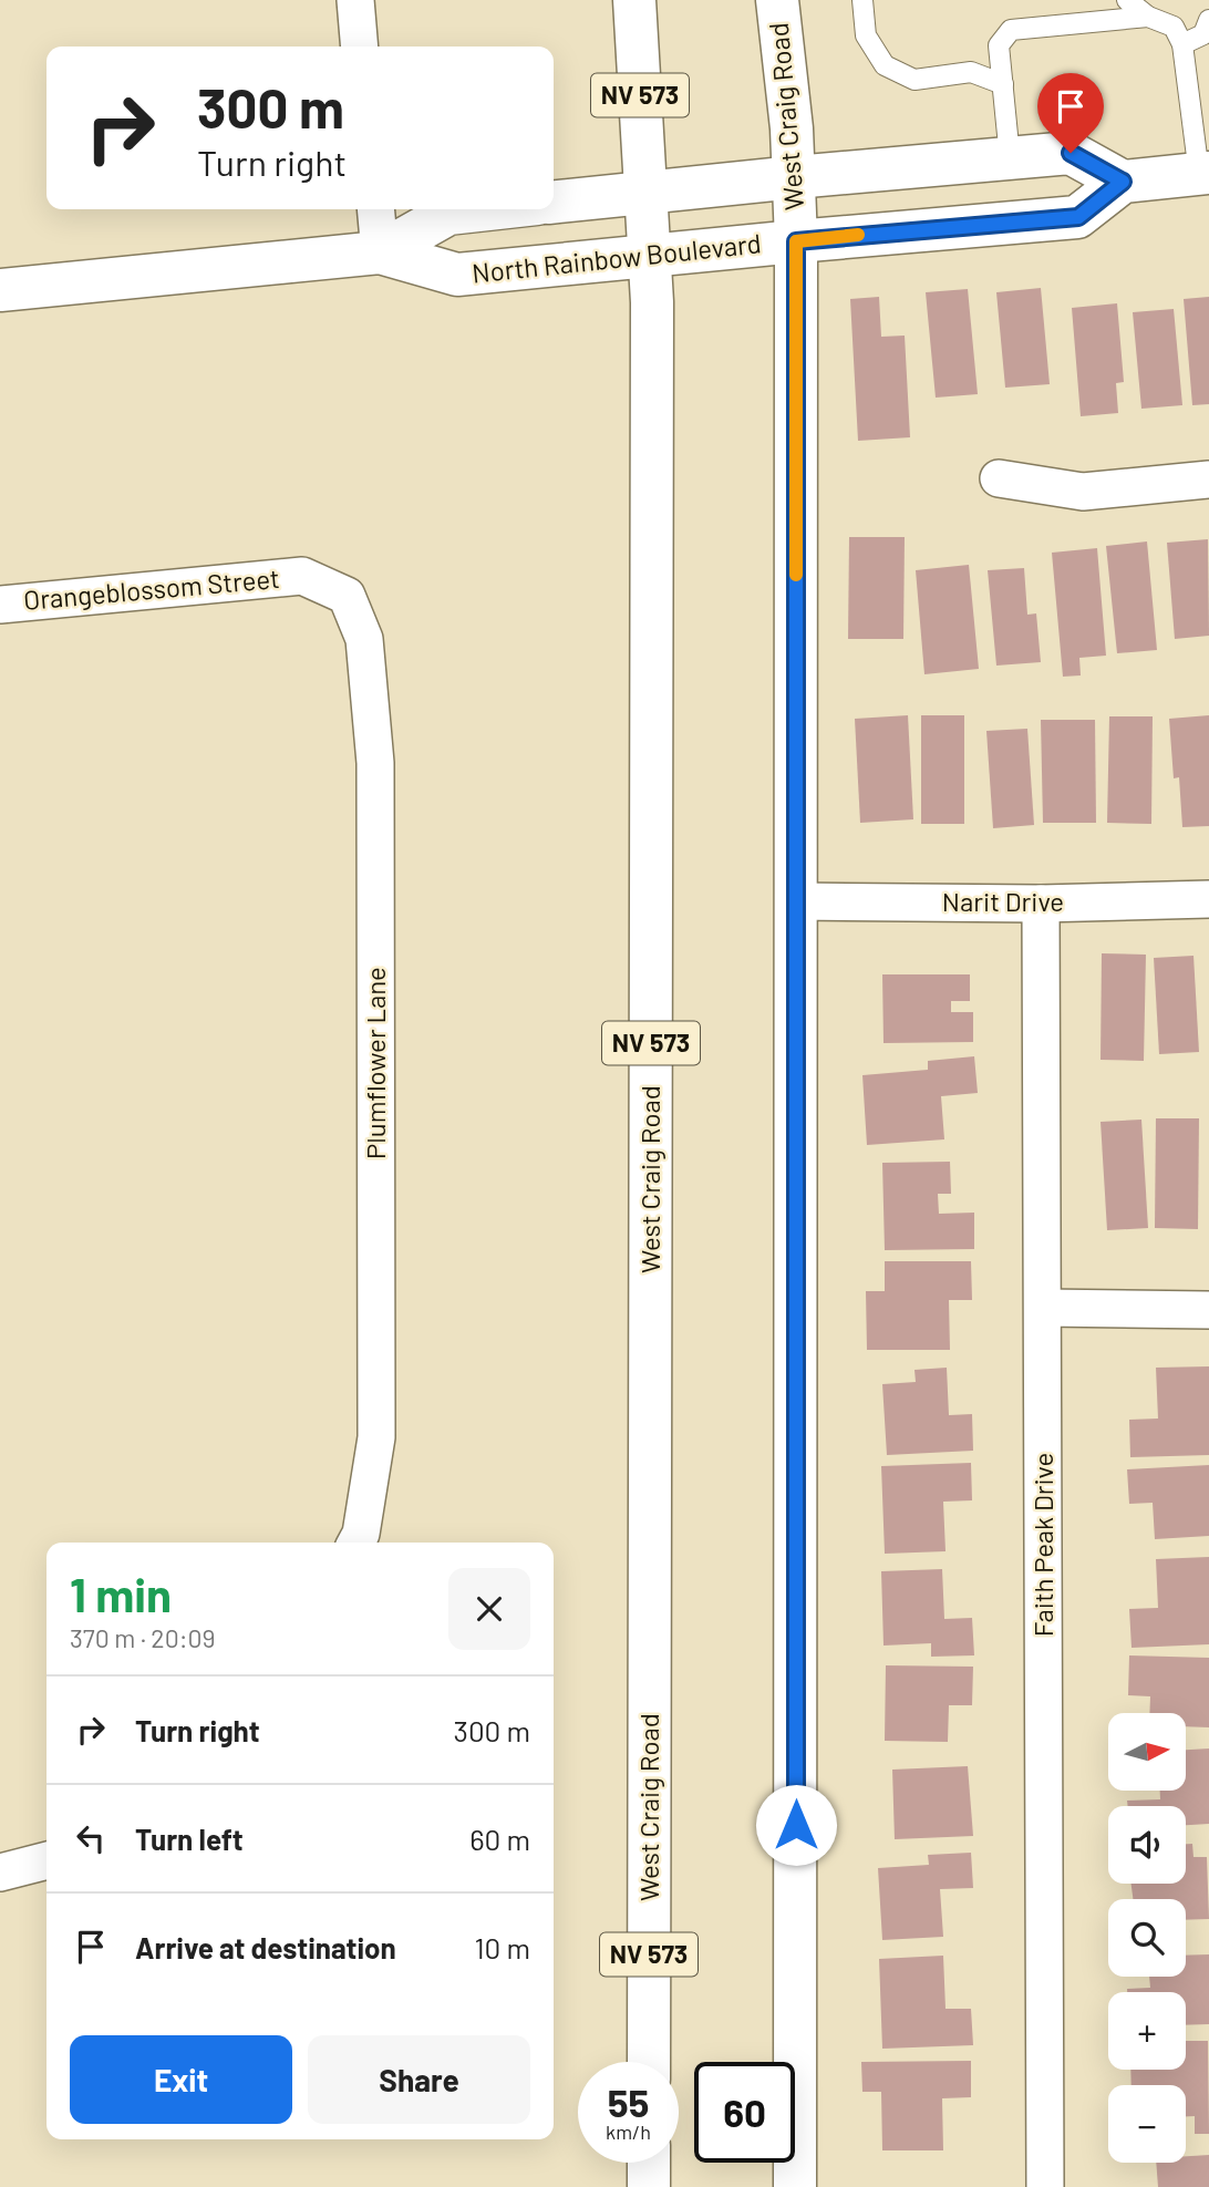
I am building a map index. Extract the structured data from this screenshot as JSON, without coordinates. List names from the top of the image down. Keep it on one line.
{"streets":{"main road":["NV 573","West Craig Road","North Rainbow Boulevard"],"street":["Orangeblossom Street","Narit Drive","Plumflower Lane","Faith Peak Drive"]},"crossings":[["West Craig Road","North Rainbow Boulevard"],["West Craig Road","Narit Drive"],["Orangeblossom Street","Plumflower Lane"],["Narit Drive","Faith Peak Drive"]],"north":"right","page":{"turn":["300 m","Turn right"],"heading":["1 min","370 m · 20:09"],"list":[{"name":"Turn right","value":"300 m"},{"name":"Turn left","value":"60 m"},{"name":"Arrive at destination","value":"10 m"}],"map_buttons":["+","−"],"buttons":["Exit","Share"],"speed":"55 km/h","limit":"60"}}
